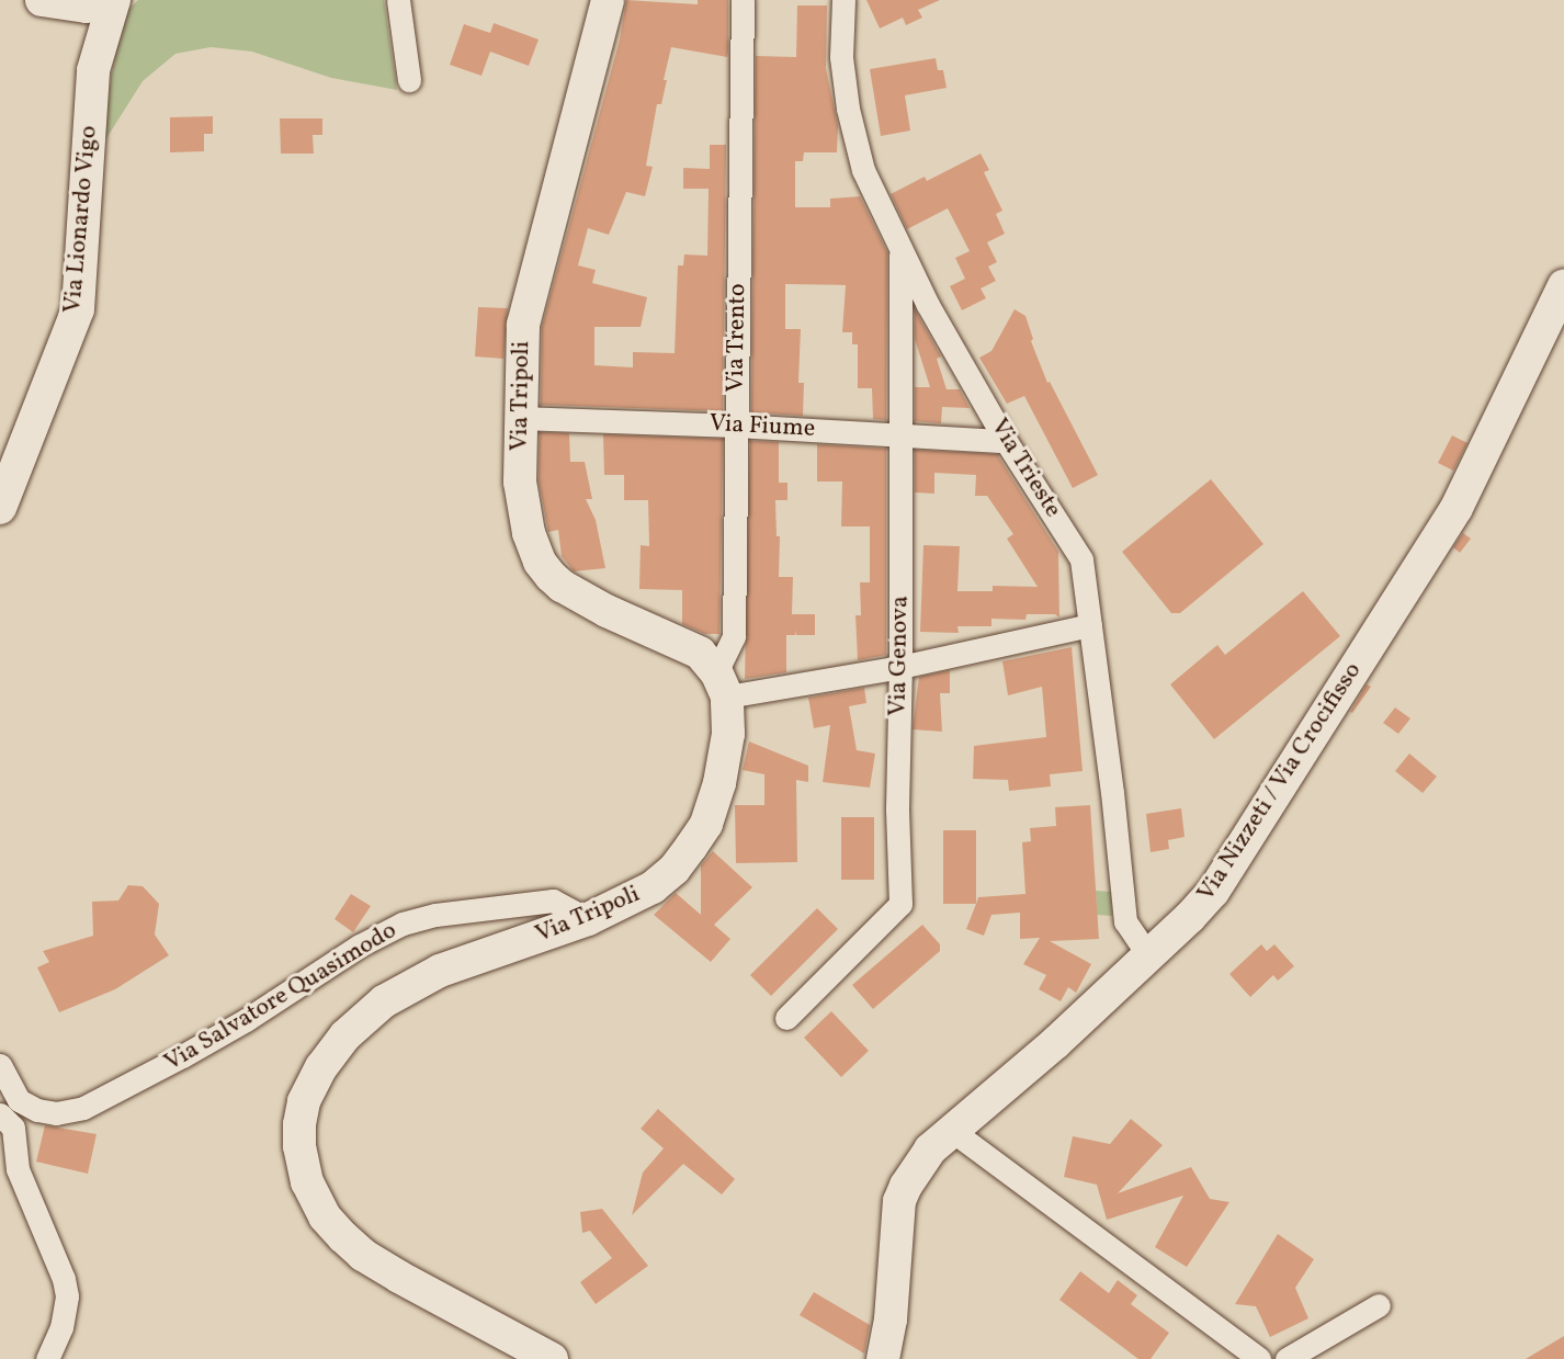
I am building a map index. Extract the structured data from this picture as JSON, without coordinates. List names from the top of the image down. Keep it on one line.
{"streets":{"street":["Via Lionardo Vigo","Via Trento","Via Tripoli","Via Fiume","Via Trieste","Via Genova","Via Nizzeti / Via Crocifisso","Via Salvatore Quasimodo"]},"crossings":[["Via Trento","Via Tripoli"],["Via Trento","Via Fiume"],["Via Tripoli","Via Fiume"],["Via Tripoli","Via Salvatore Quasimodo"],["Via Fiume","Via Trieste"],["Via Fiume","Via Genova"],["Via Trieste","Via Genova"],["Via Trieste","Via Nizzeti / Via Crocifisso"]]}
